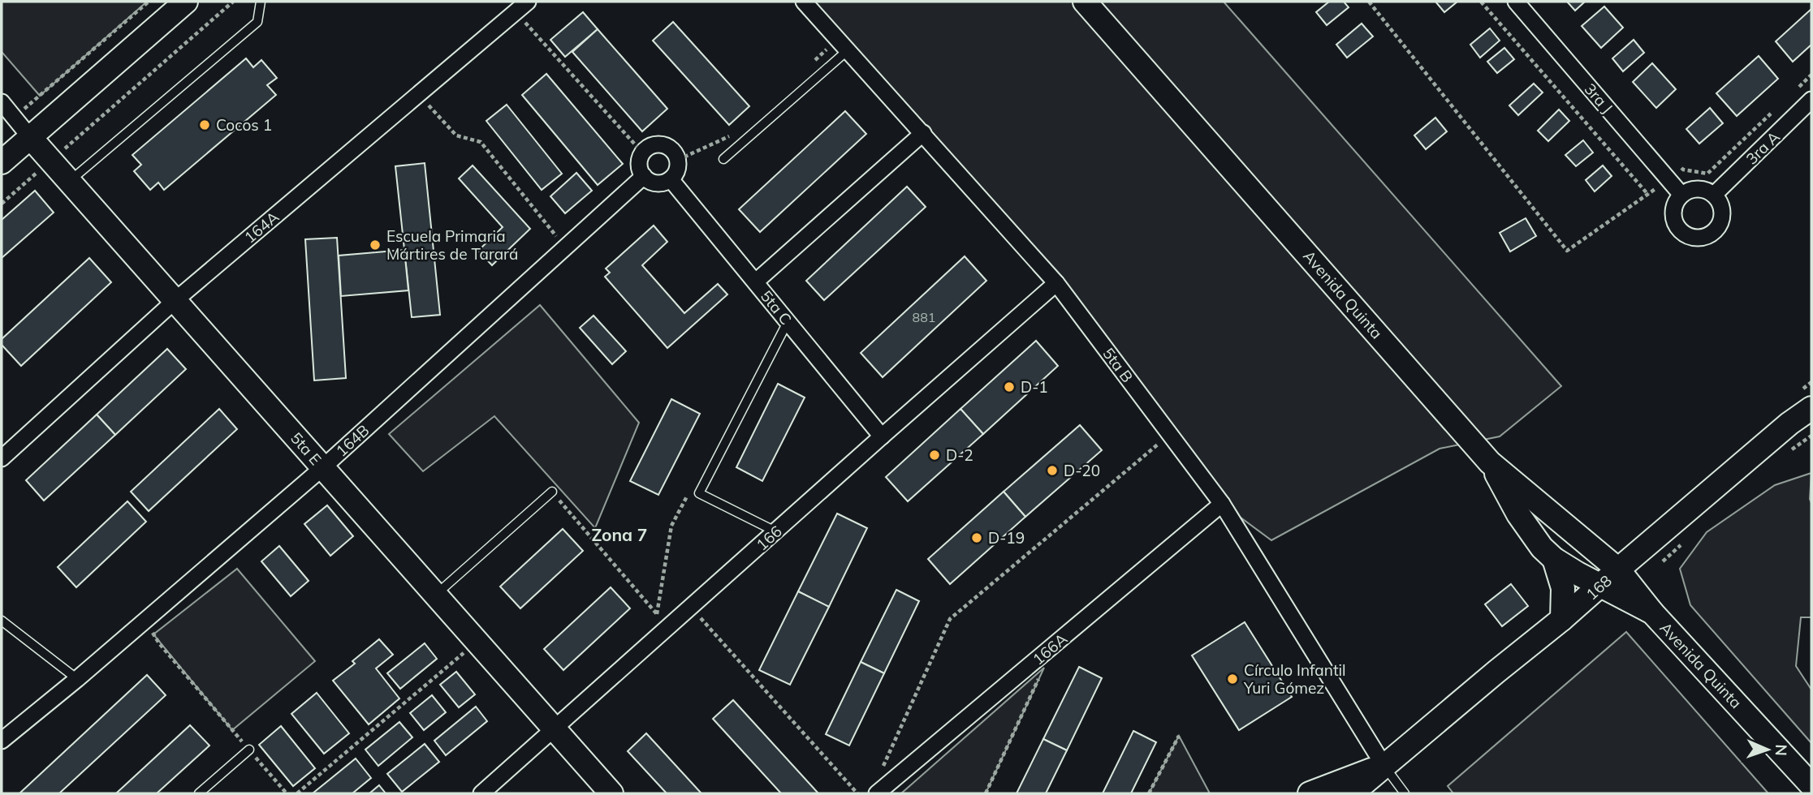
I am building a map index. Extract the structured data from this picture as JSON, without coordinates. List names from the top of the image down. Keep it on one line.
{"streets":{"main road":["Avenida Quinta","5ta E","168"],"street":["3ra J","3ra A","164A","5ta C","5ta B","164B","166","166A"]},"crossings":[["3ra J","3ra A"],["164A","5ta E"],["Avenida Quinta","168"],["5ta C","164B"],["5ta C","166"],["5ta B","166"],["5ta B","168"],["5ta B","166A"],["164B","5ta E"],["5ta E","166"]],"districts":["Zona 7"],"places":["Cocos 1","Escuela Primaria Mártires de Tarará","D-1","D-2","D-20","D-19","Círculo Infantil Yuri Gómez"],"house_numbers":["881"],"north":"right"}
